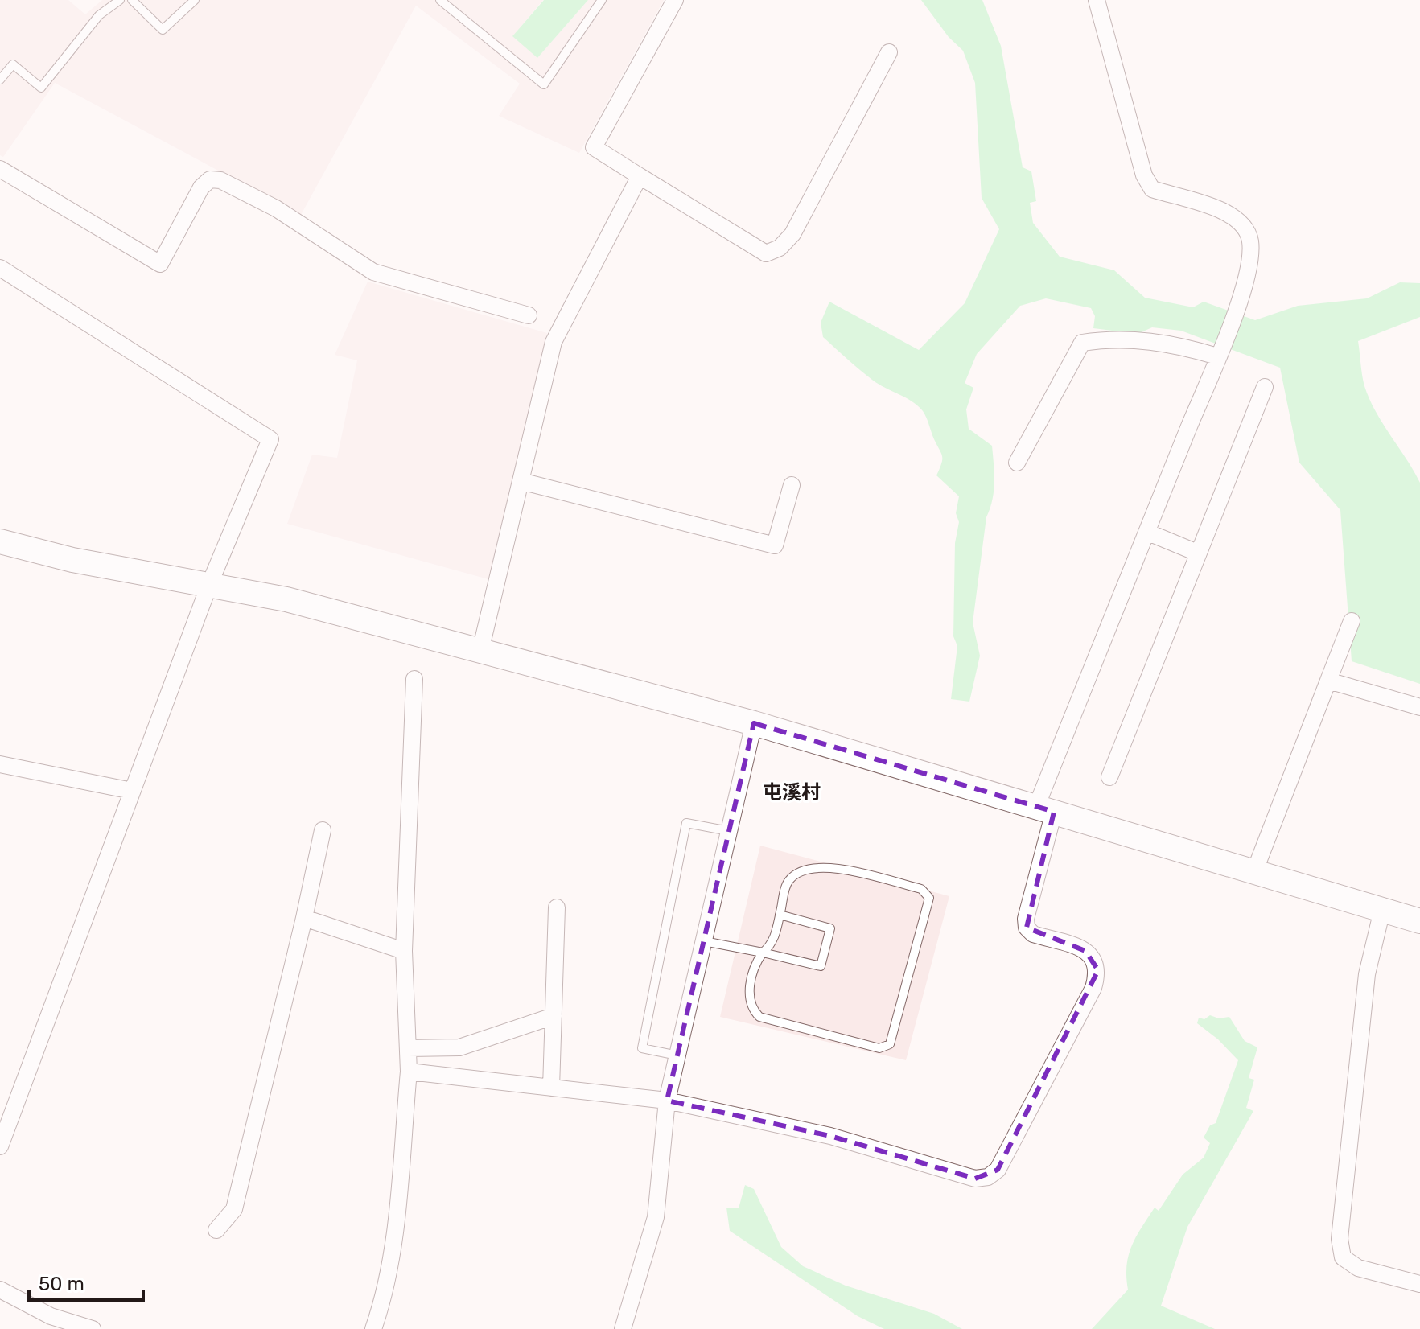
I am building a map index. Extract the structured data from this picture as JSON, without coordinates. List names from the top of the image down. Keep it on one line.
{"districts":["屯溪村"],"scale_bar":"50 m"}
